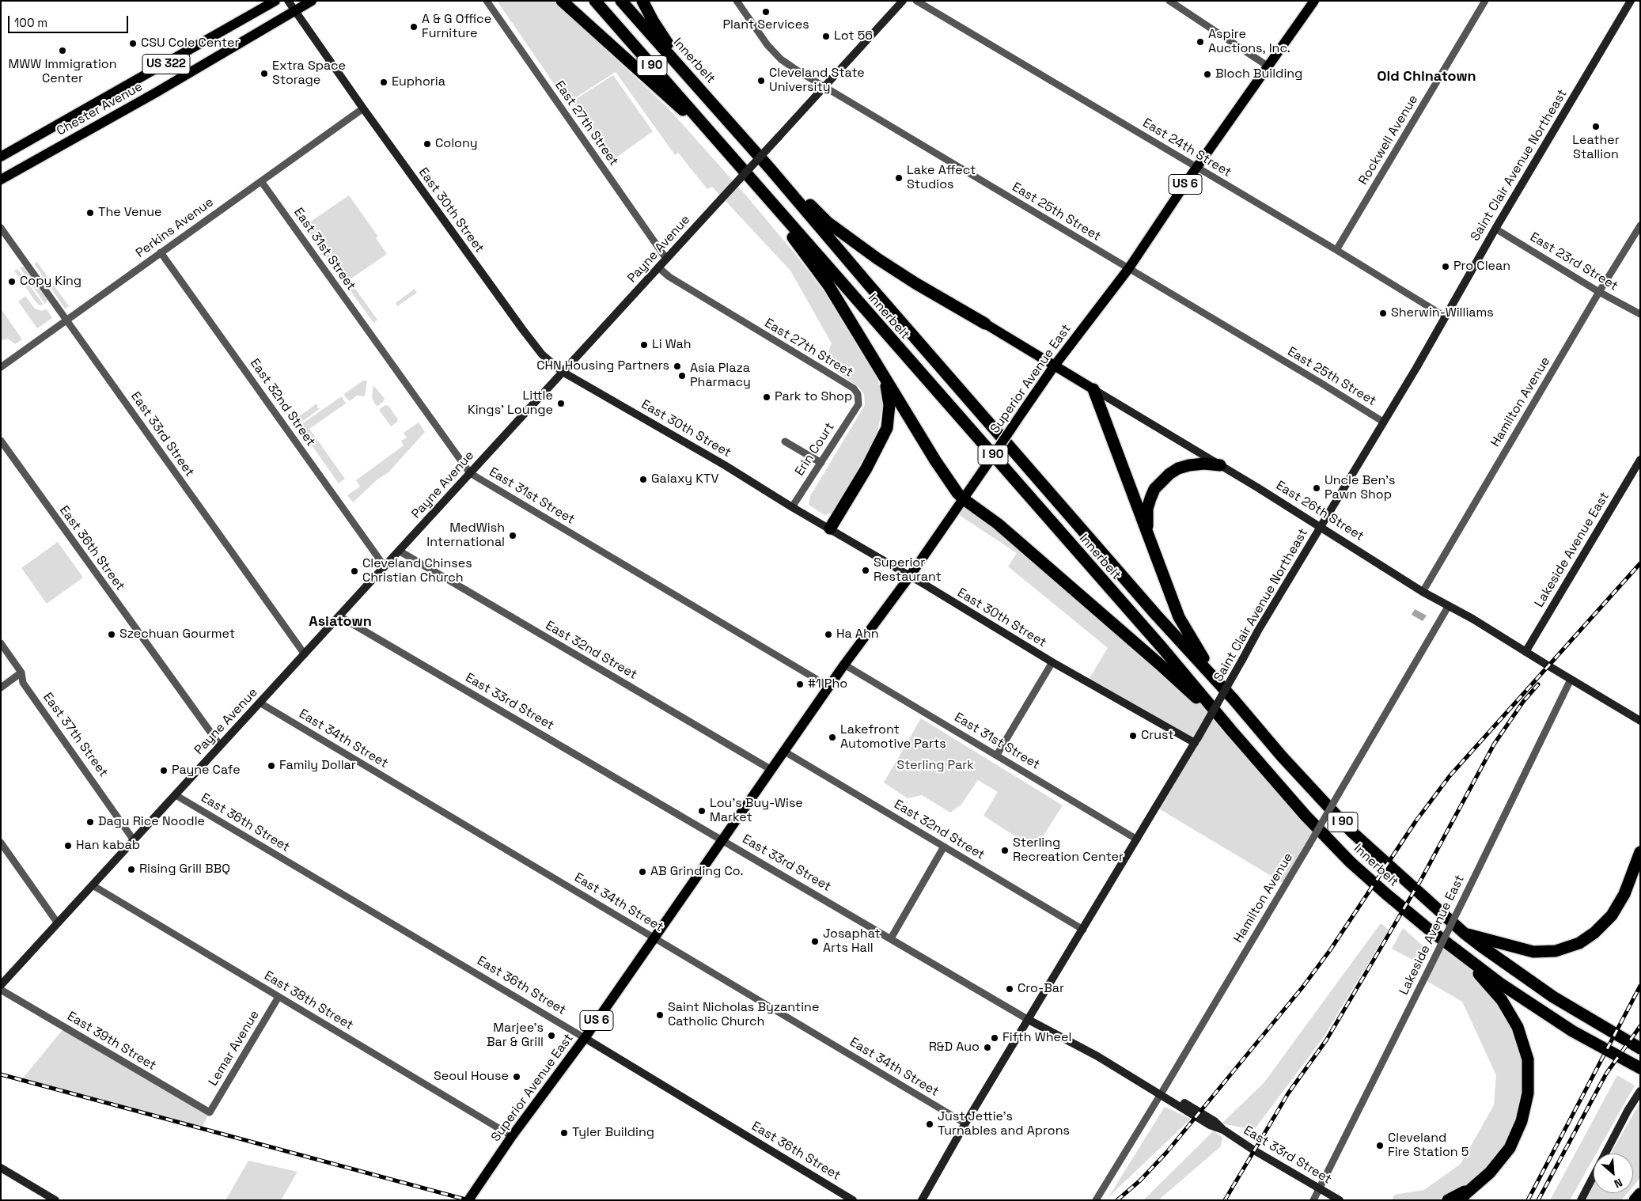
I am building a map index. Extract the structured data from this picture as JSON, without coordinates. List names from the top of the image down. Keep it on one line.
{"streets":{"highway":["Innerbelt","I 90"],"main road":["US 322","Chester Avenue","US 6","Superior Avenue East","East 26th Street"],"street":["East 27th Street","Rockwell Avenue","East 24th Street","Saint Clair Avenue Northeast","East 30th Street","East 25th Street","Perkins Avenue","East 31st Street","Payne Avenue","East 23rd Street","Hamilton Avenue","East 32nd Street","East 33rd Street","Erin Court","East 36th Street","Lakeside Avenue East","East 37th Street","East 34th Street","East 38th Street","East 39th Street","Lemar Avenue"]},"crossings":[["Chester Avenue","East 30th Street"],["East 27th Street","Payne Avenue"],["East 27th Street","Erin Court"],["Rockwell Avenue","East 24th Street"],["East 24th Street","Saint Clair Avenue Northeast"],["East 24th Street","Superior Avenue East"],["Saint Clair Avenue Northeast","East 30th Street"],["Saint Clair Avenue Northeast","East 25th Street"],["Saint Clair Avenue Northeast","East 31st Street"],["Saint Clair Avenue Northeast","East 23rd Street"],["Saint Clair Avenue Northeast","East 32nd Street"],["Saint Clair Avenue Northeast","East 33rd Street"],["Saint Clair Avenue Northeast","East 26th Street"],["Saint Clair Avenue Northeast","East 34th Street"],["East 30th Street","Perkins Avenue"],["East 30th Street","Payne Avenue"],["East 30th Street","Superior Avenue East"],["East 30th Street","Erin Court"],["East 25th Street","Payne Avenue"],["East 25th Street","Superior Avenue East"],["Perkins Avenue","East 31st Street"],["Perkins Avenue","East 32nd Street"],["Perkins Avenue","East 33rd Street"],["East 31st Street","Payne Avenue"],["East 31st Street","Superior Avenue East"],["Payne Avenue","East 32nd Street"],["Payne Avenue","East 33rd Street"],["Payne Avenue","East 36th Street"],["Payne Avenue","East 37th Street"],["Payne Avenue","East 34th Street"],["Payne Avenue","East 38th Street"],["East 23rd Street","Hamilton Avenue"],["Superior Avenue East","East 32nd Street"],["Superior Avenue East","East 33rd Street"],["Superior Avenue East","East 26th Street"],["Superior Avenue East","East 36th Street"],["Superior Avenue East","East 34th Street"],["Superior Avenue East","East 38th Street"],["Hamilton Avenue","East 33rd Street"],["Hamilton Avenue","East 26th Street"],["East 33rd Street","Lakeside Avenue East"],["East 26th Street","Lakeside Avenue East"],["East 38th Street","Lemar Avenue"],["East 39th Street","Lemar Avenue"]],"districts":["Old Chinatown","Asiatown"],"parks":["Sterling Park"],"places":["Plant Services","A & G Office Furniture","Lot 56","Aspire Auctions, Inc.","CSU Cole Center","MWW Immigration Center","Extra Space Storage","Bloch Building","Cleveland State University","Euphoria","Leather Stallion","Colony","Lake Affect Studios","The Venue","Pro Clean","Copy King","Sherwin-Williams","Li Wah","CHN Housing Partners","Asia Plaza Pharmacy","Park to Shop","Little Kings' Lounge","Galaxy KTV","Uncle Ben's Pawn Shop","MedWish International","Superior Restaurant","Cleveland Chinses Christian Church","Szechuan Gourmet","Ha Ahn","#1 Pho","Crust","Lakefront Automotive Parts","Family Dollar","Payne Cafe","Lou's Buy-Wise Market","Dagu Rice Noodle","Han kabab","Sterling Recreation Center","Rising Grill BBQ","AB Grinding Co.","Josaphat Arts Hall","Cro-Bar","Saint Nicholas Byzantine Catholic Church","Marjee's Bar & Grill","Fifth Wheel","R&D Auo","Seoul House","Just Jettie's Turnables and Aprons","Tyler Building","Cleveland Fire Station 5"],"scale_bar":"100 m","north":"bottom right"}
